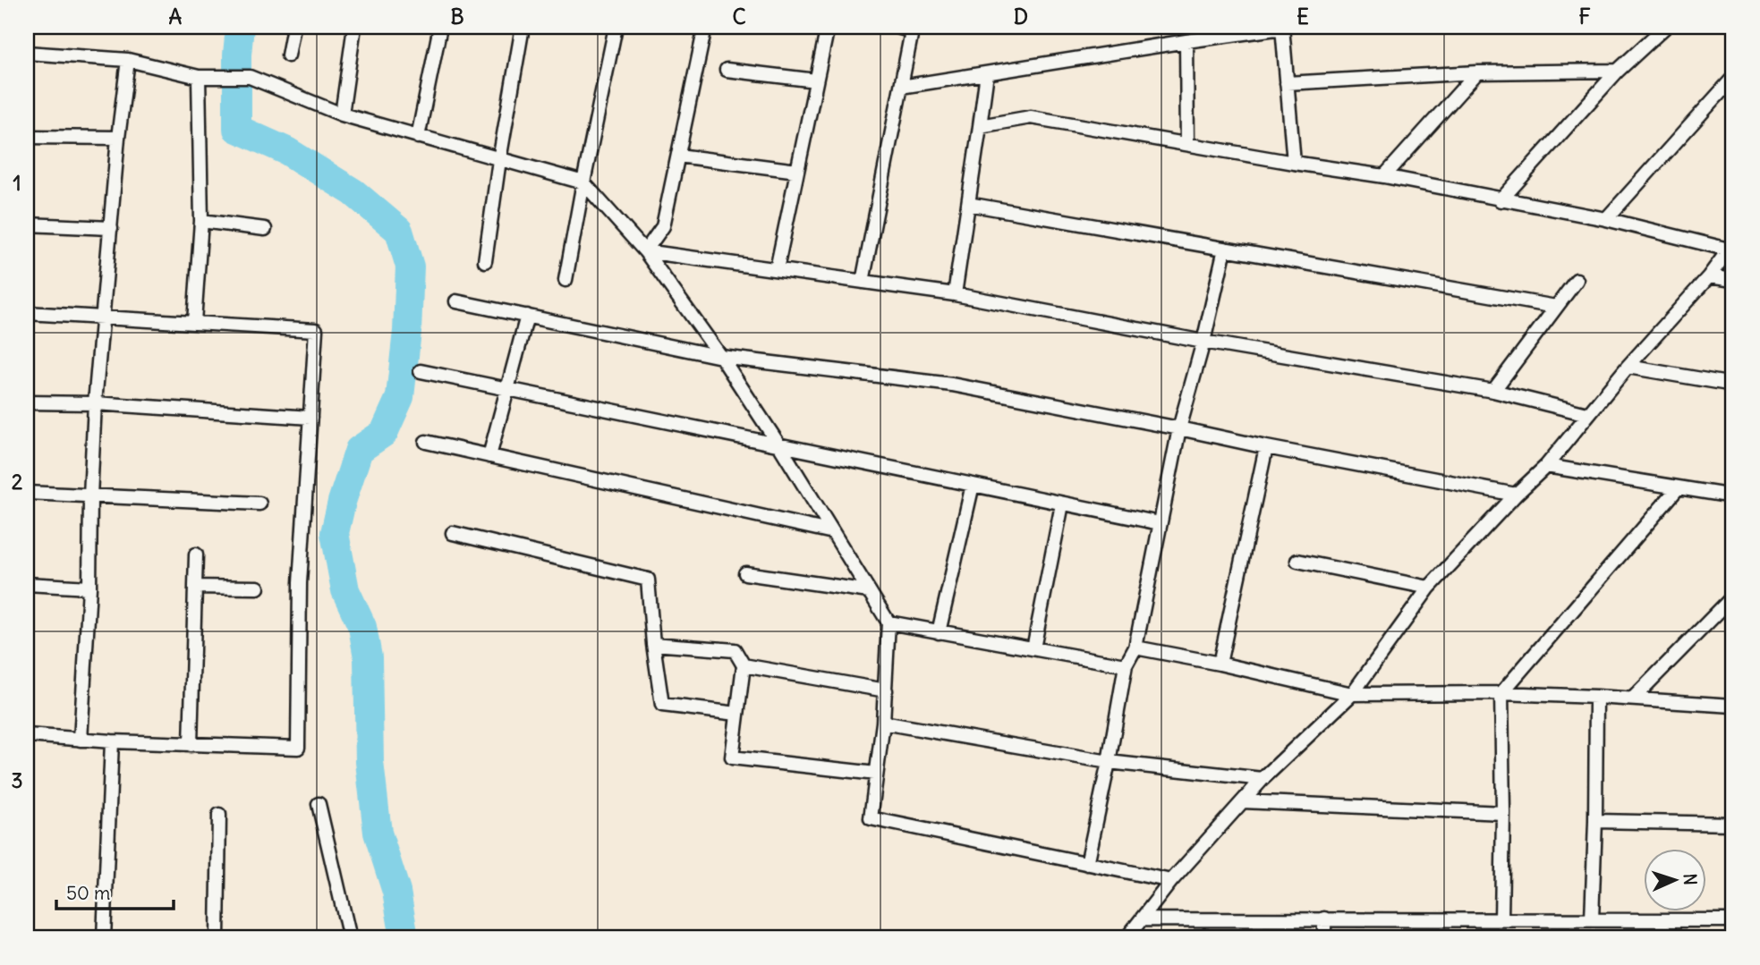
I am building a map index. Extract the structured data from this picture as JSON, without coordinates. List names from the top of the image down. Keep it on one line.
{"scale_bar":"50 m","north":"right","grid":{"columns":["A","B","C","D","E","F"],"rows":["1","2","3"]}}
